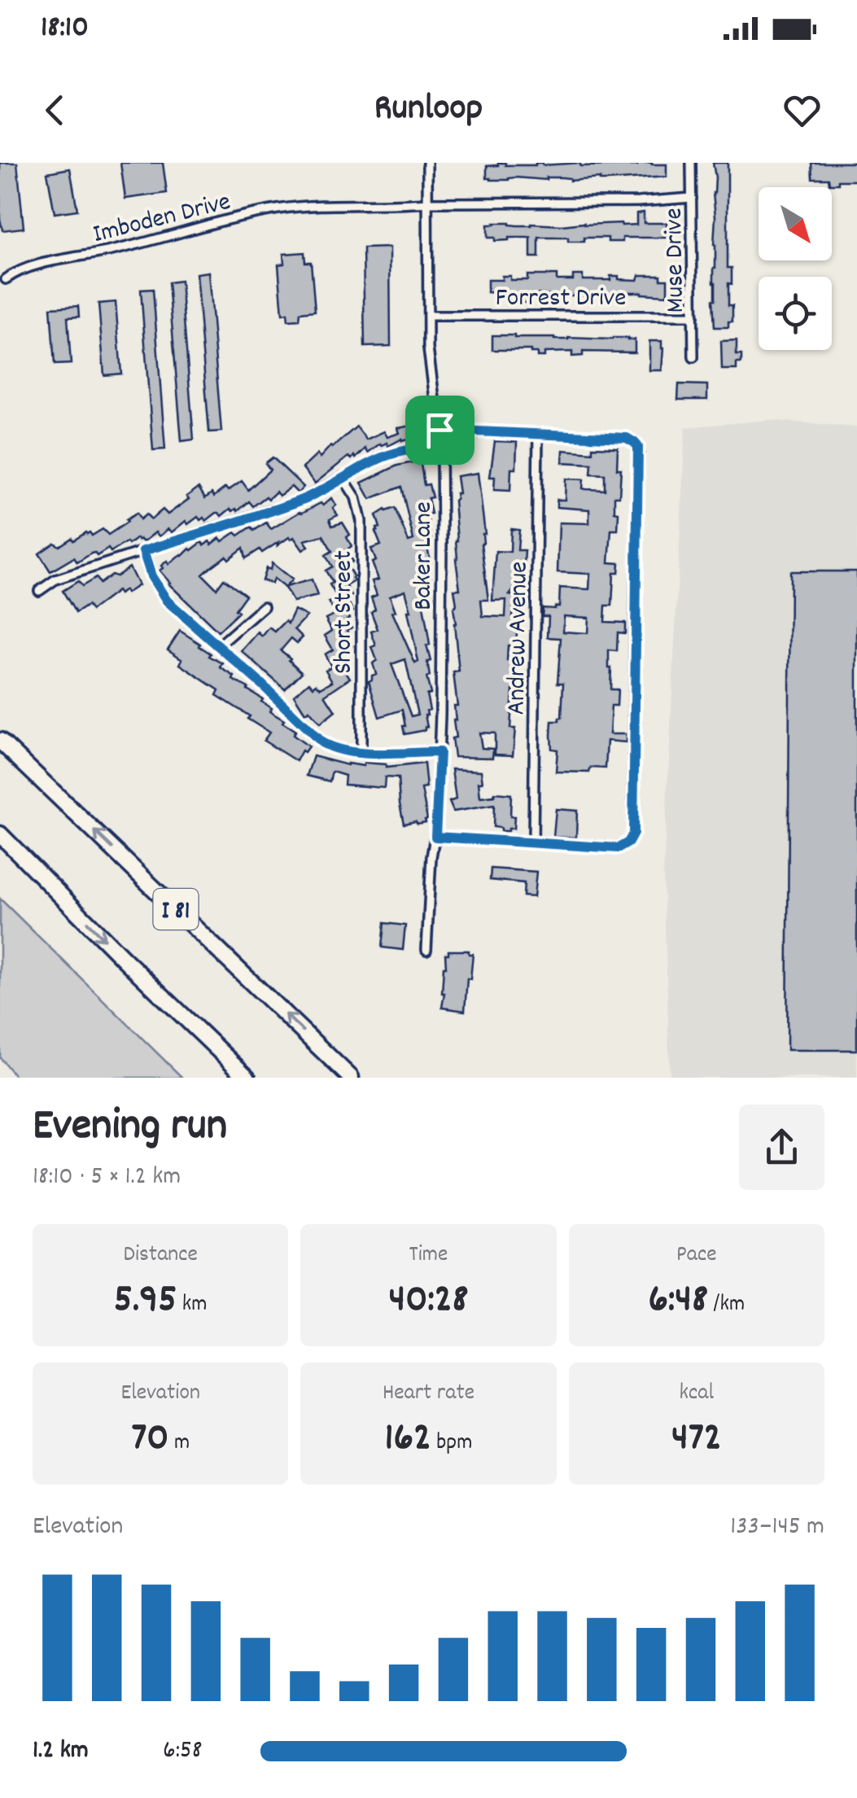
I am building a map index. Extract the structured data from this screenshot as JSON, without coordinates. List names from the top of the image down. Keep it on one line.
{"streets":{"highway":["I 81"],"street":["Imboden Drive","Muse Drive","Forrest Drive","Baker Lane","Short Street","Andrew Avenue"]},"crossings":[["Imboden Drive","Muse Drive"],["Imboden Drive","Baker Lane"],["Muse Drive","Forrest Drive"],["Forrest Drive","Baker Lane"]],"north":"bottom right","page":{"status":"18:10","header":"Runloop","heading":["Evening run","18:10 · 5 × 1.2 km"],"stats":[["Distance","5.95 km"],["Time","40:28"],["Pace","6:48 /km"],["Elevation","70 m"],["Heart rate","162 bpm"],["kcal","472"]],"chart":["Elevation","133–145 m"],"list":[{"name":"1.2 km","note":"6:58"}]}}
